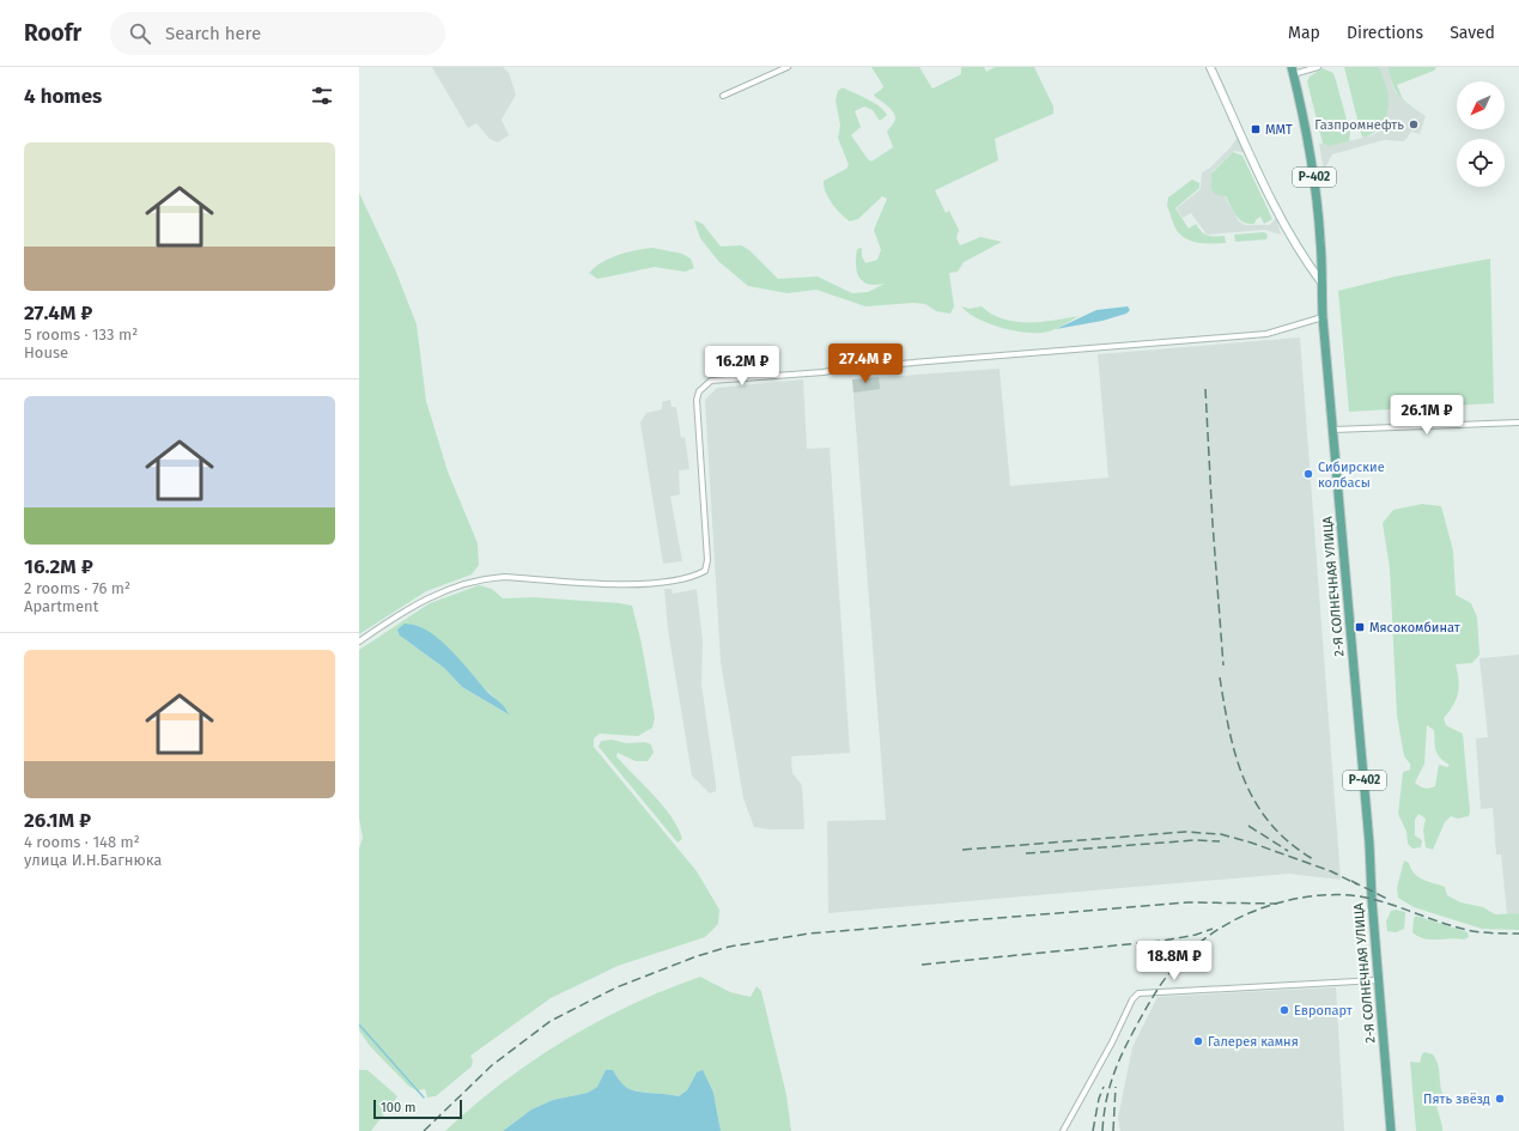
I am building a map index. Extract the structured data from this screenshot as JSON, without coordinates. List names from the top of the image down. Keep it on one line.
{"streets":{"main road":["Р-402","2-Я СОЛНЕЧНАЯ УЛИЦА"]},"crossings":[["Р-402","2-Я СОЛНЕЧНАЯ УЛИЦА"]],"places":{"other":["Газпромнефть","Сибирские колбасы","Европарт","Галерея камня","Пять звёзд"],"transit":["ММТ","Мясокомбинат"]},"scale_bar":"100 m","north":"bottom left","page":{"header":"Roofr","search":"Search here","nav":["Map","Directions","Saved"],"heading":"4 homes","list":[{"name":"27.4M ₽","note":"5 rooms · 133 m² · House"},{"name":"16.2M ₽","note":"2 rooms · 76 m² · Apartment"},{"name":"26.1M ₽","note":"4 rooms · 148 m² · улица И.Н.Багнюка"}],"price":["27.4M ₽","16.2M ₽","26.1M ₽","18.8M ₽"],"scale":"100 m"}}
